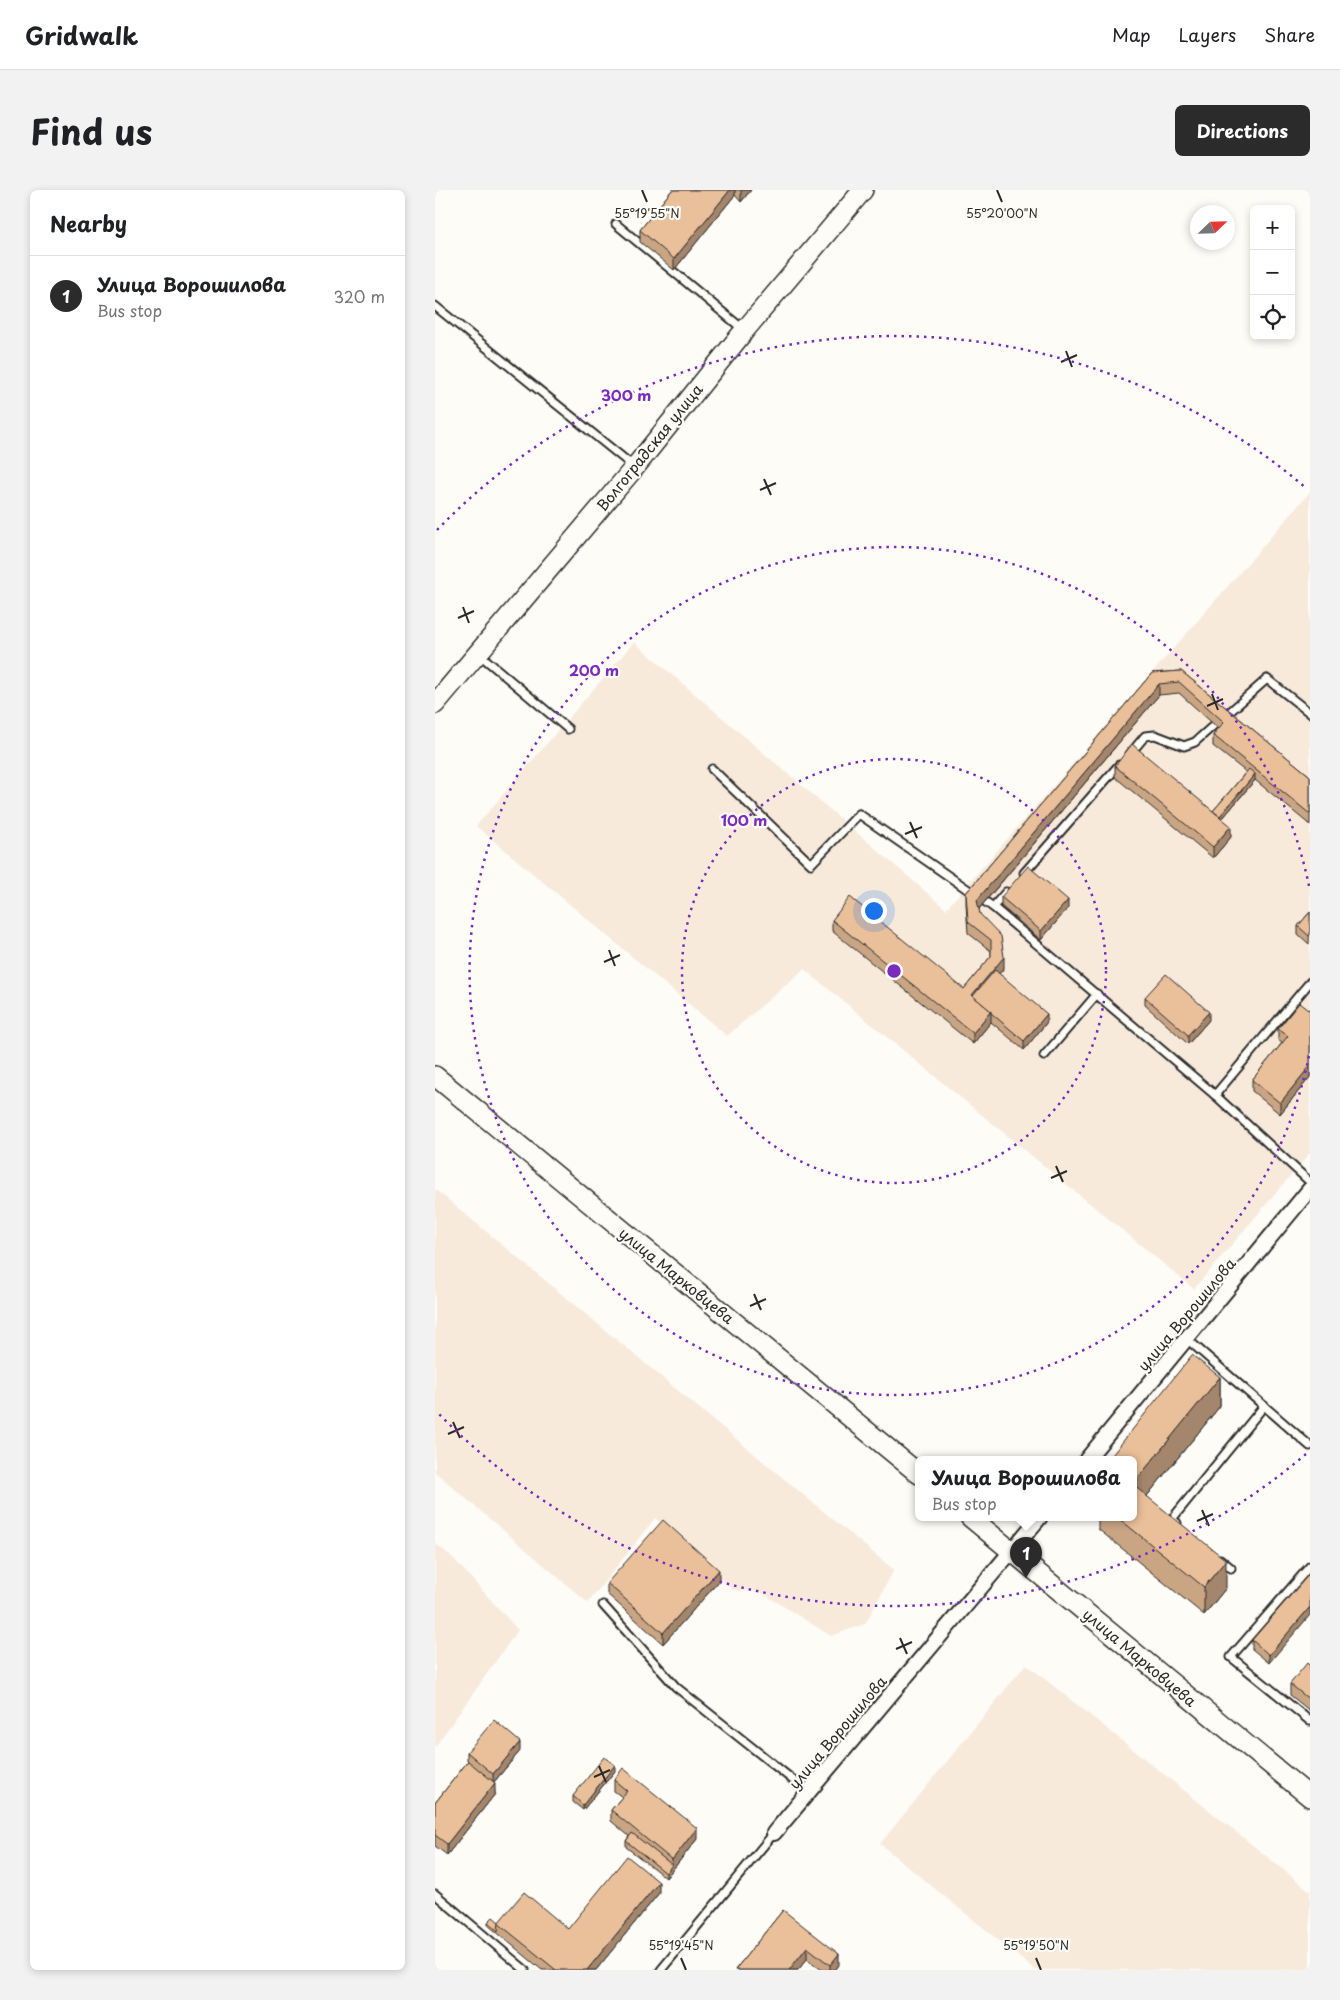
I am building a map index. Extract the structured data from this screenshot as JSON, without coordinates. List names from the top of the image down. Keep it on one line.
{"streets":{"main road":["Волгоградская улица","улица Марковцева"],"street":["улица Ворошилова"]},"crossings":[["улица Марковцева","улица Ворошилова"]],"north":"top right","page":{"header":"Gridwalk","nav":["Map","Layers","Share"],"title":"Find us","buttons":"Directions","heading":"Nearby","map_buttons":["+","−"],"list":[{"mark":"1","name":"Улица Ворошилова","note":"Bus stop","value":"320 m"}],"popup":["Улица Ворошилова","Bus stop"],"pins":"1"},"coordinates":["55°19'55\"N","55°20'00\"N","55°19'45\"N","55°19'50\"N"],"rings":["300 m","200 m","100 m"]}
